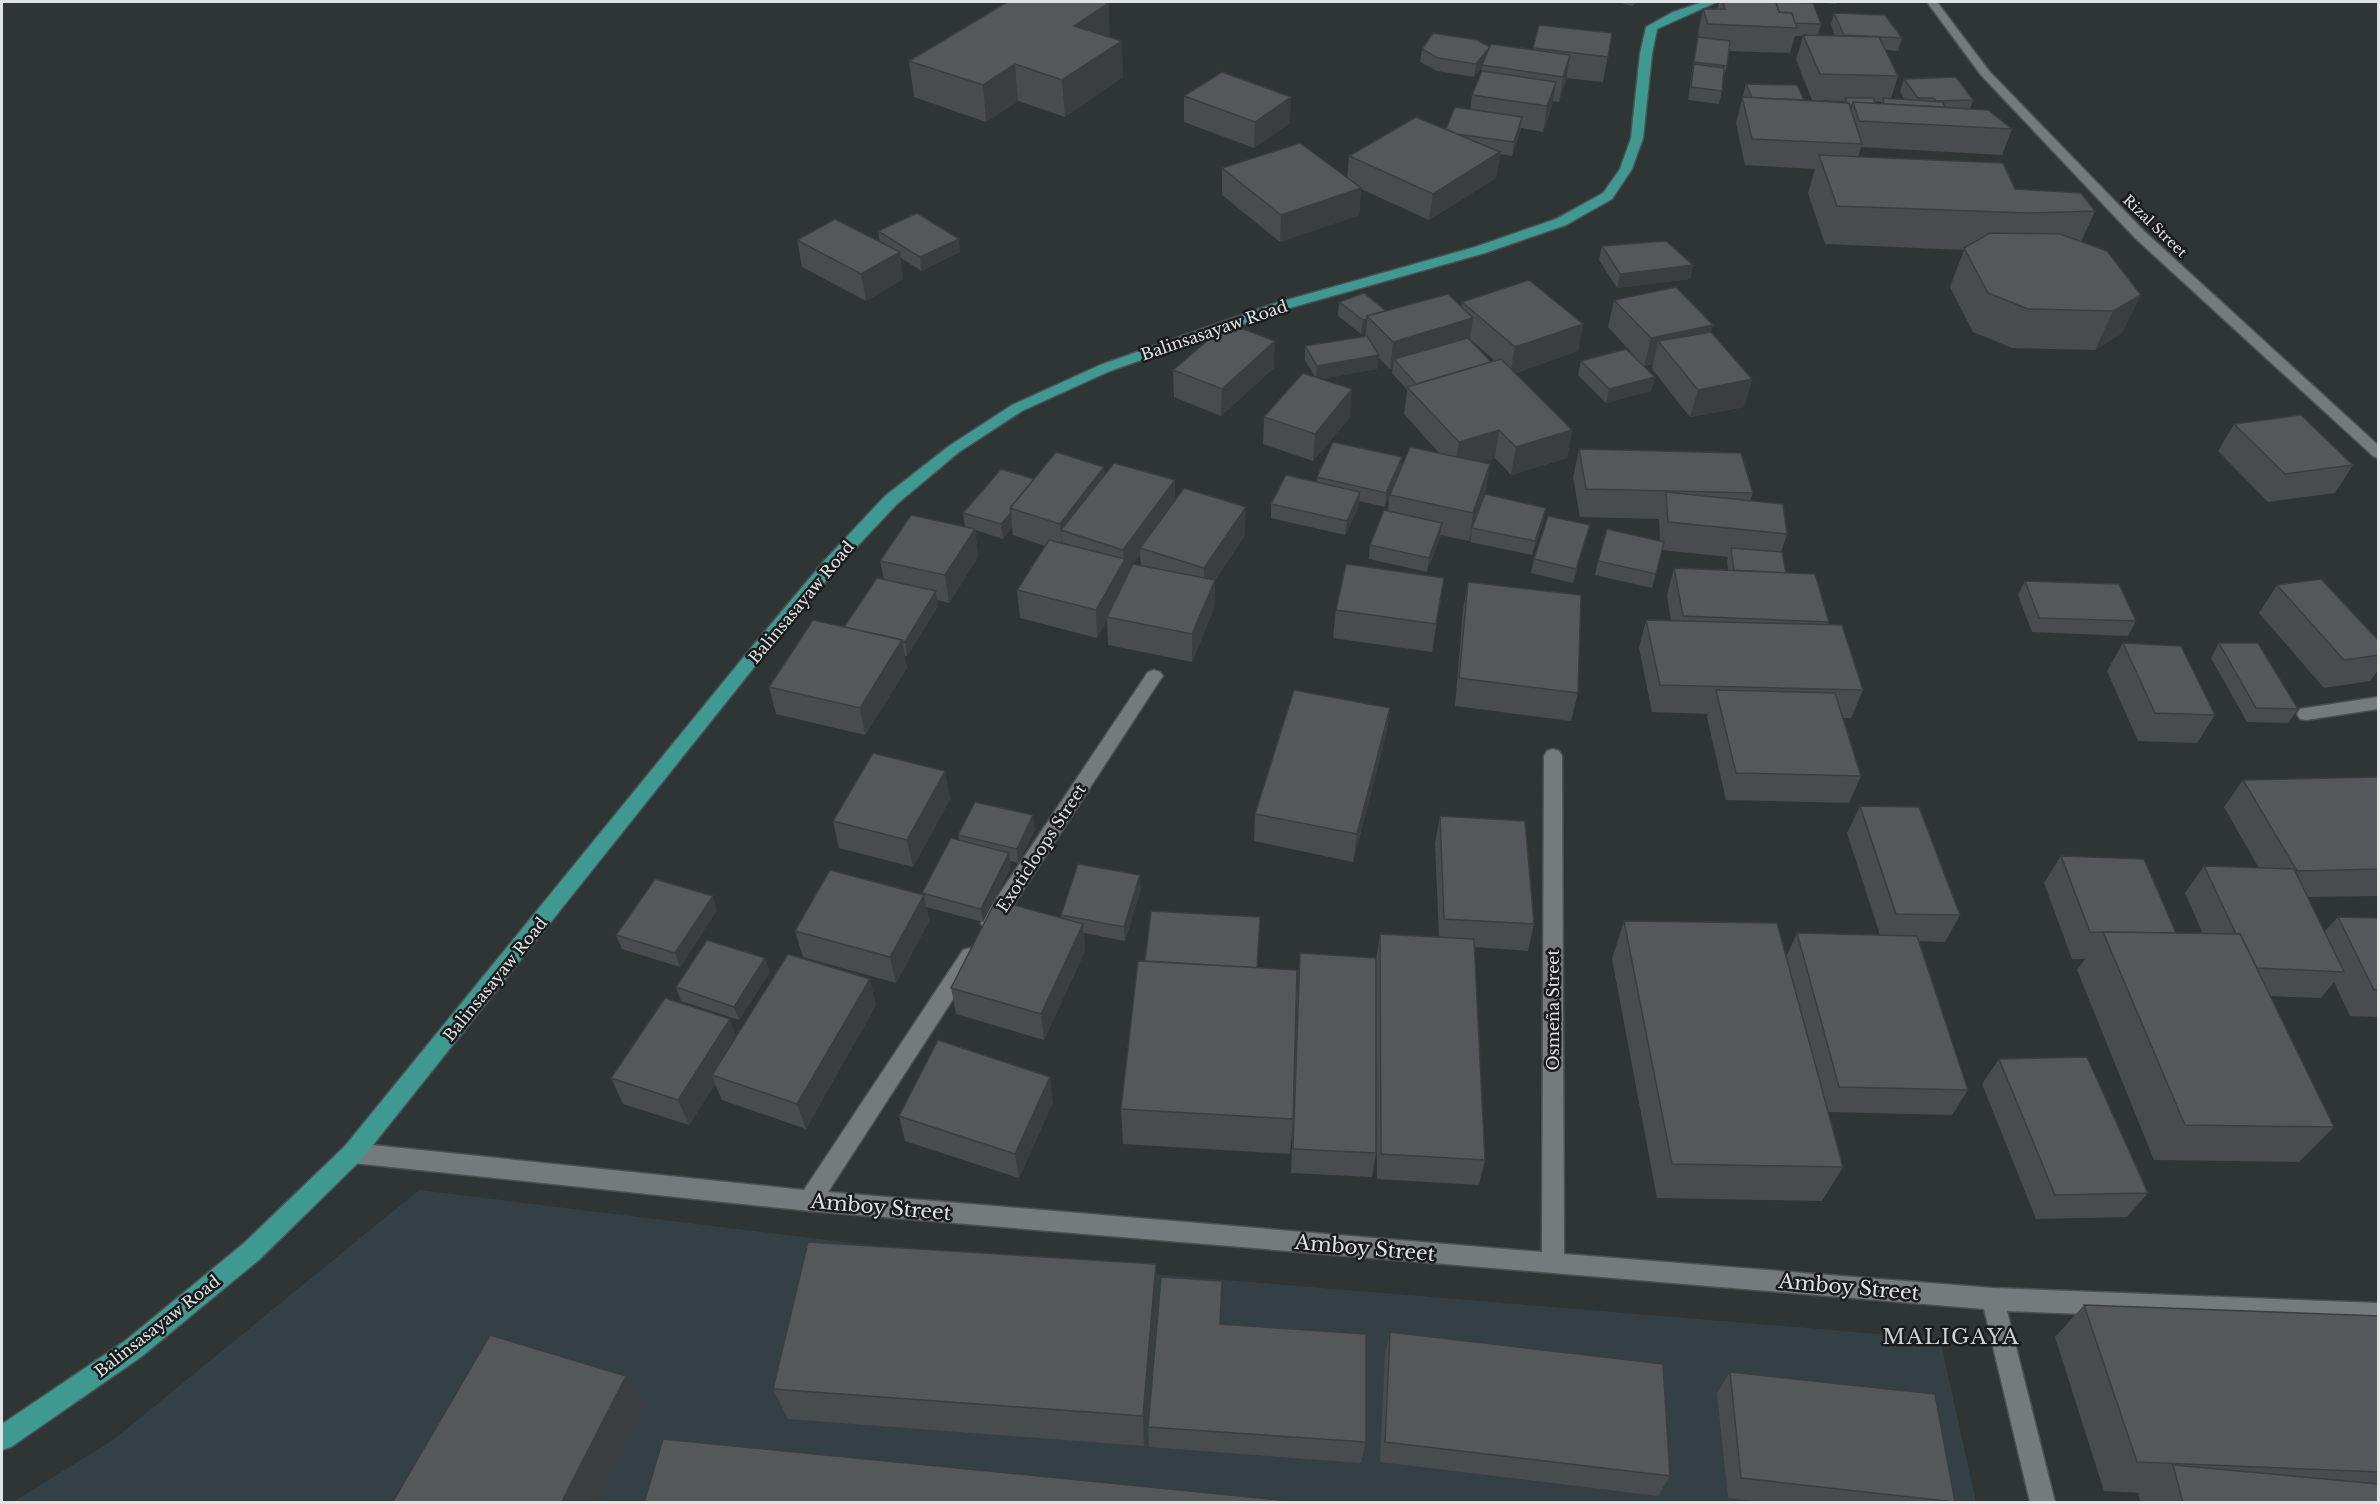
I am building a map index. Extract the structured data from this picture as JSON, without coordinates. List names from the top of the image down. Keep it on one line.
{"streets":{"main road":["Balinsasayaw Road"],"street":["Rizal Street","Exoticloops Street","Osmeña Street","Amboy Street"]},"crossings":[["Balinsasayaw Road","Amboy Street"],["Exoticloops Street","Amboy Street"],["Osmeña Street","Amboy Street"]],"districts":["MALIGAYA"]}
